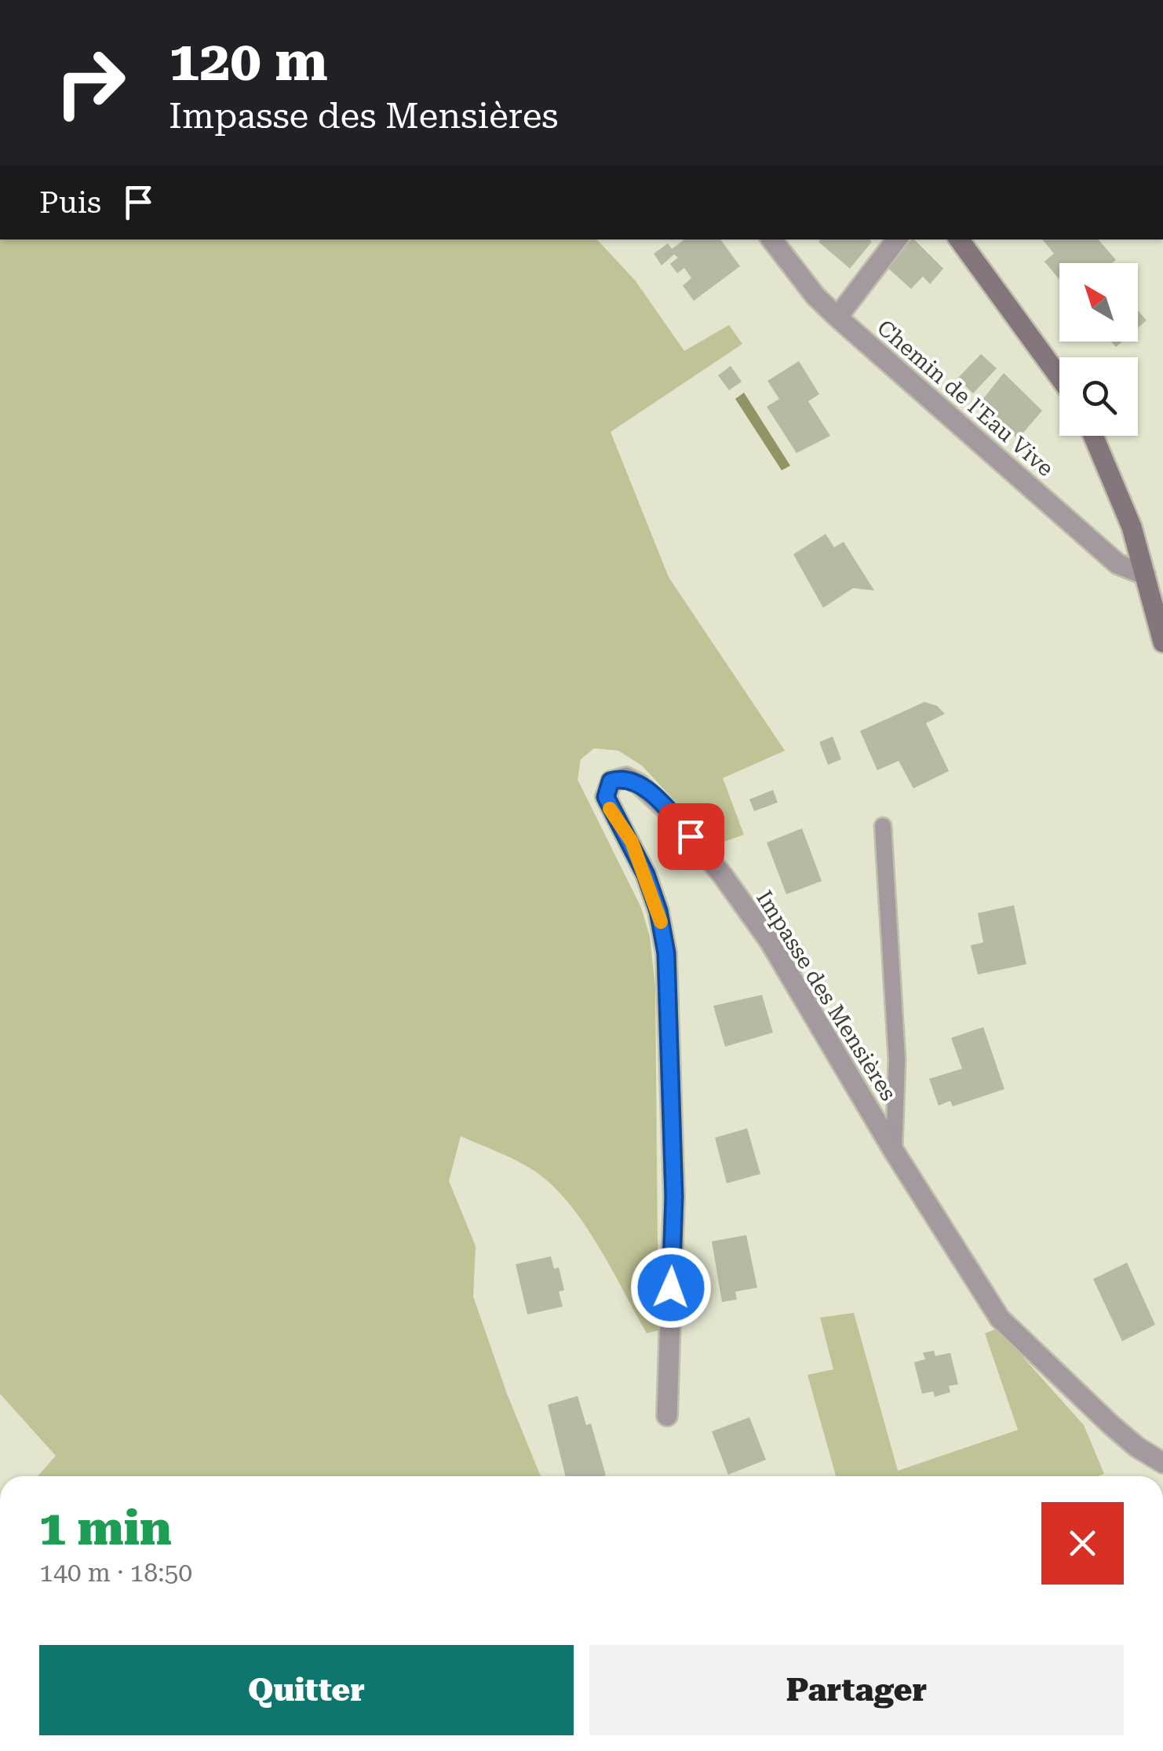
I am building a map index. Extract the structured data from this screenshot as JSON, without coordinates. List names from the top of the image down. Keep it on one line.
{"streets":{"street":["Chemin de l'Eau Vive","Impasse des Mensières"]},"north":"top left","page":{"turn":["120 m","Impasse des Mensières"],"then":"Puis","heading":["1 min","140 m · 18:50"],"buttons":["Quitter","Partager"]}}
